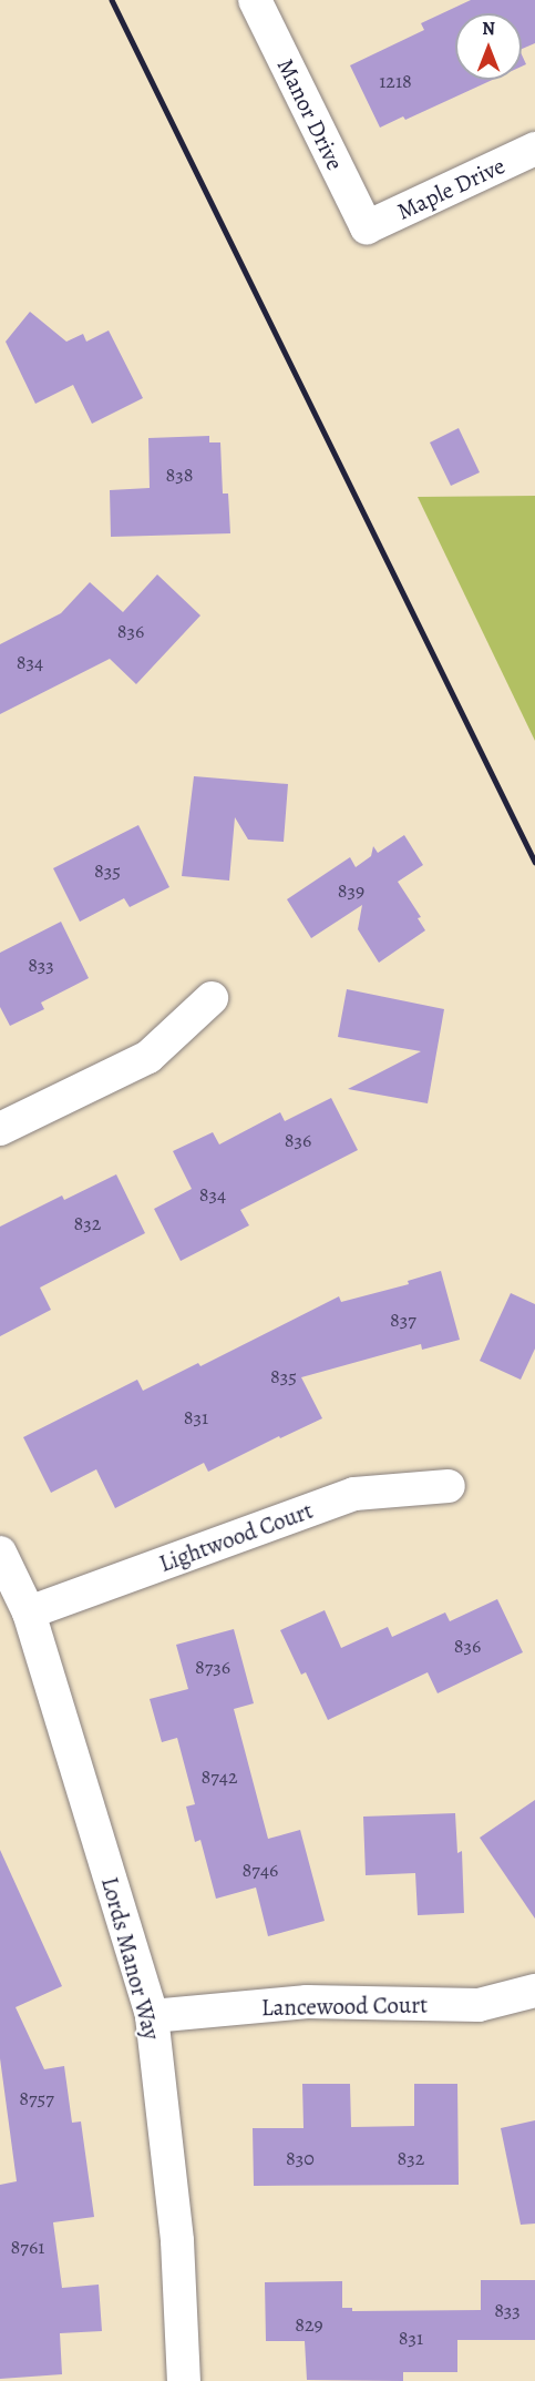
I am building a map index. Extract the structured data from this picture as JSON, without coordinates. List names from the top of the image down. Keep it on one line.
{"streets":{"street":["Manor Drive","Maple Drive","Lightwood Court","Lords Manor Way","Lancewood Court"]},"crossings":[["Manor Drive","Maple Drive"],["Lightwood Court","Lords Manor Way"],["Lords Manor Way","Lancewood Court"]],"house_numbers":["1218","838","836","834","835","839","833","836","834","832","837","835","831","836","8736","8742","8746","8757","830","832","8761","833","829","831"],"north":"top"}
